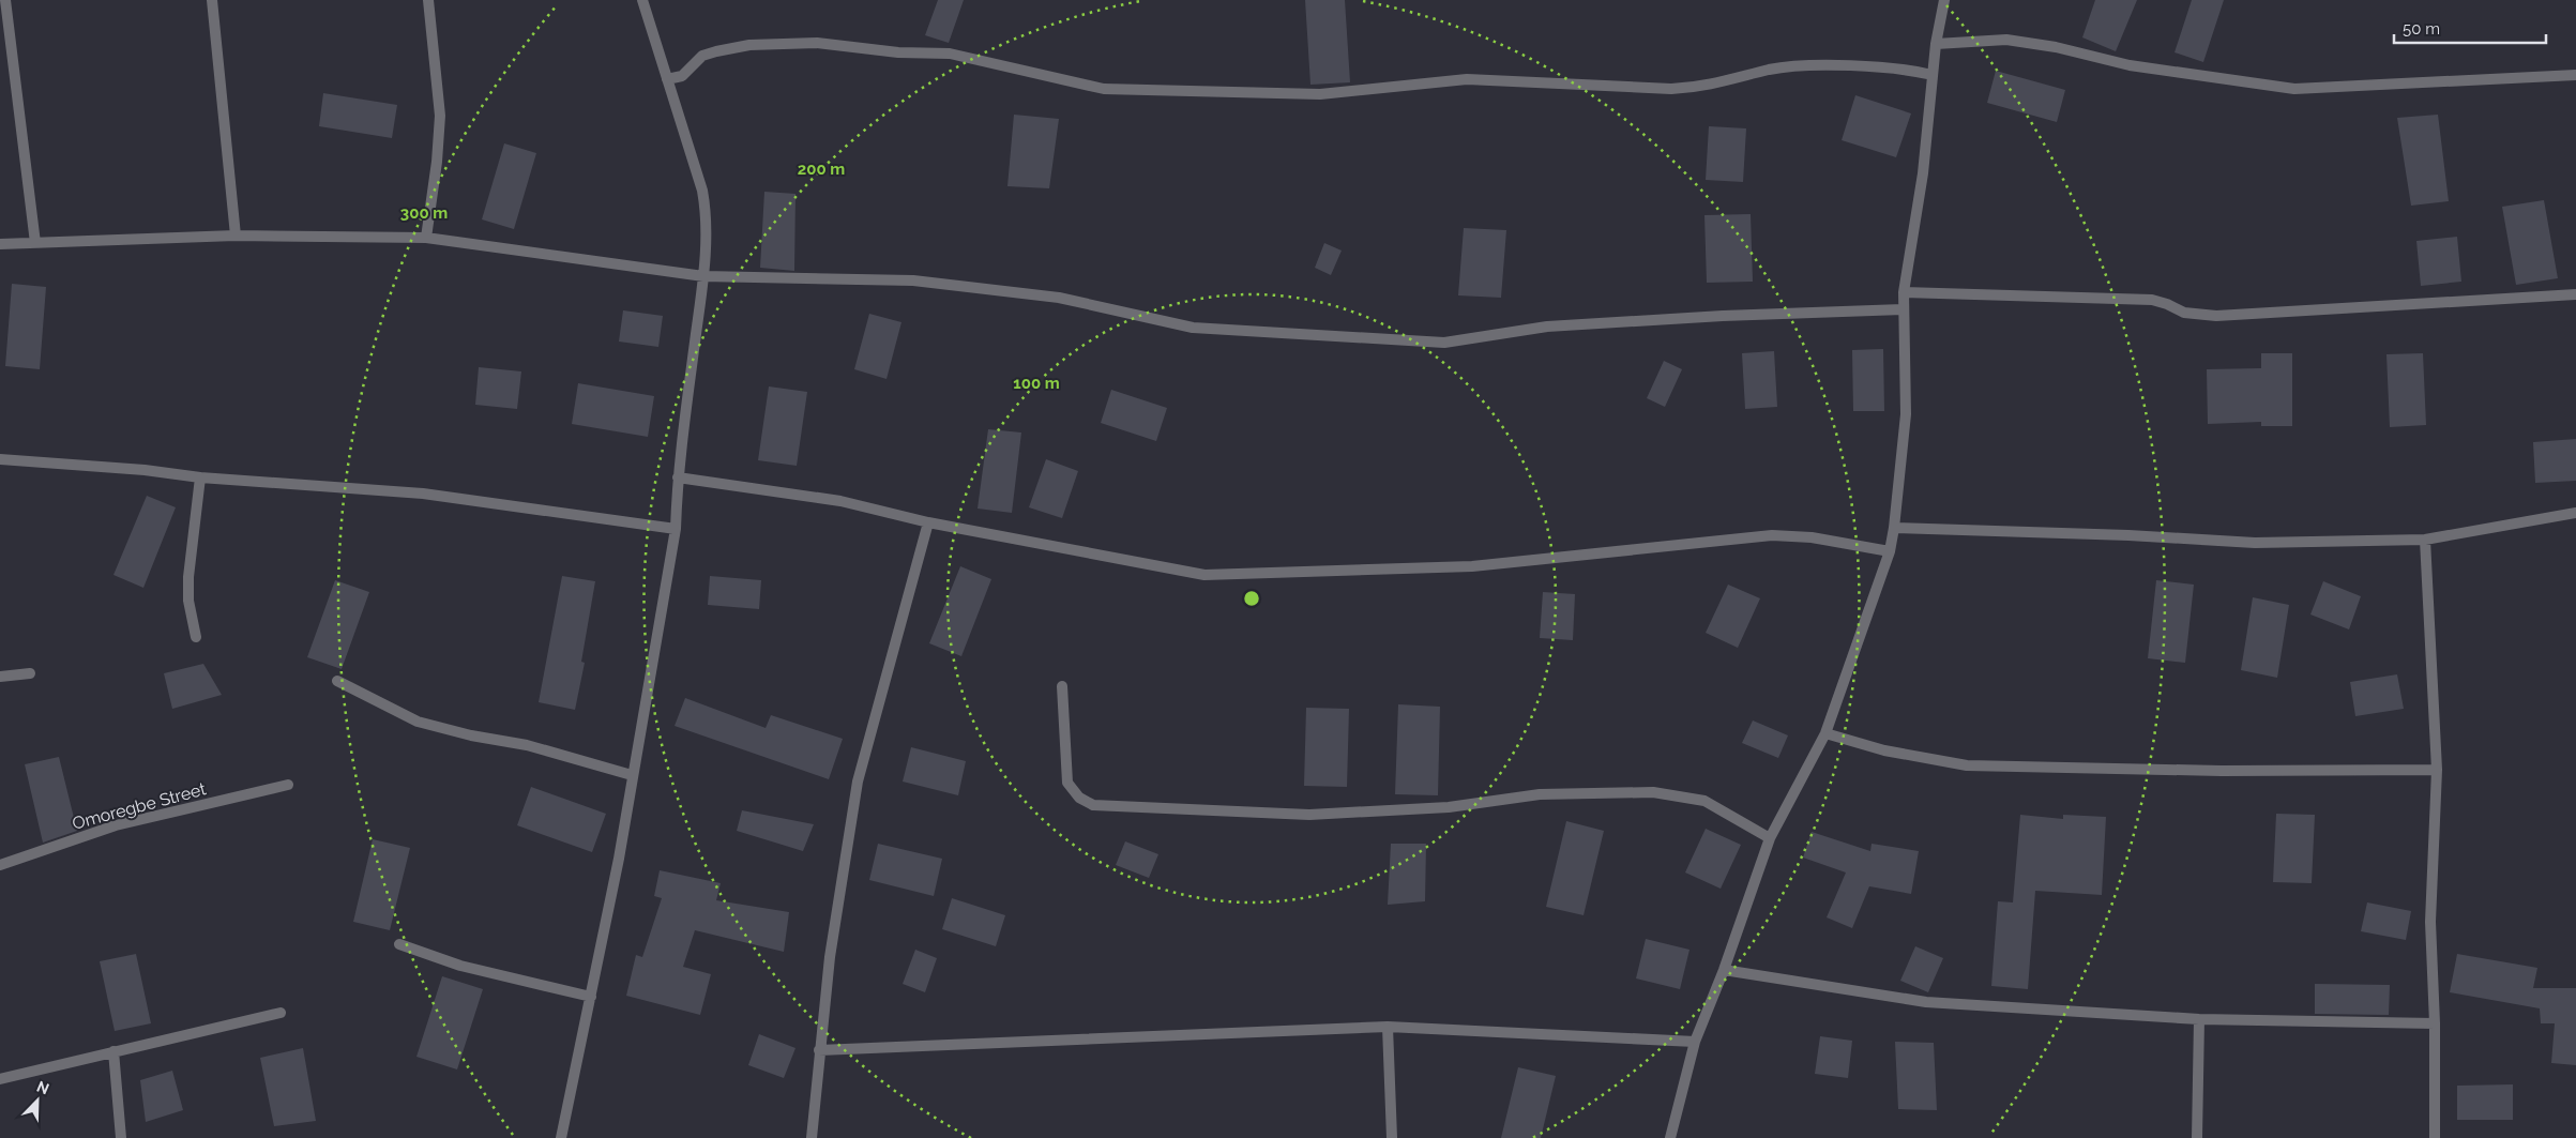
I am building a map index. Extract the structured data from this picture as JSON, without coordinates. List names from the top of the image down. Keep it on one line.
{"streets":{"street":["Omoregbe Street"]},"scale_bar":"50 m","north":"top right","rings":["200 m","300 m","100 m"]}
